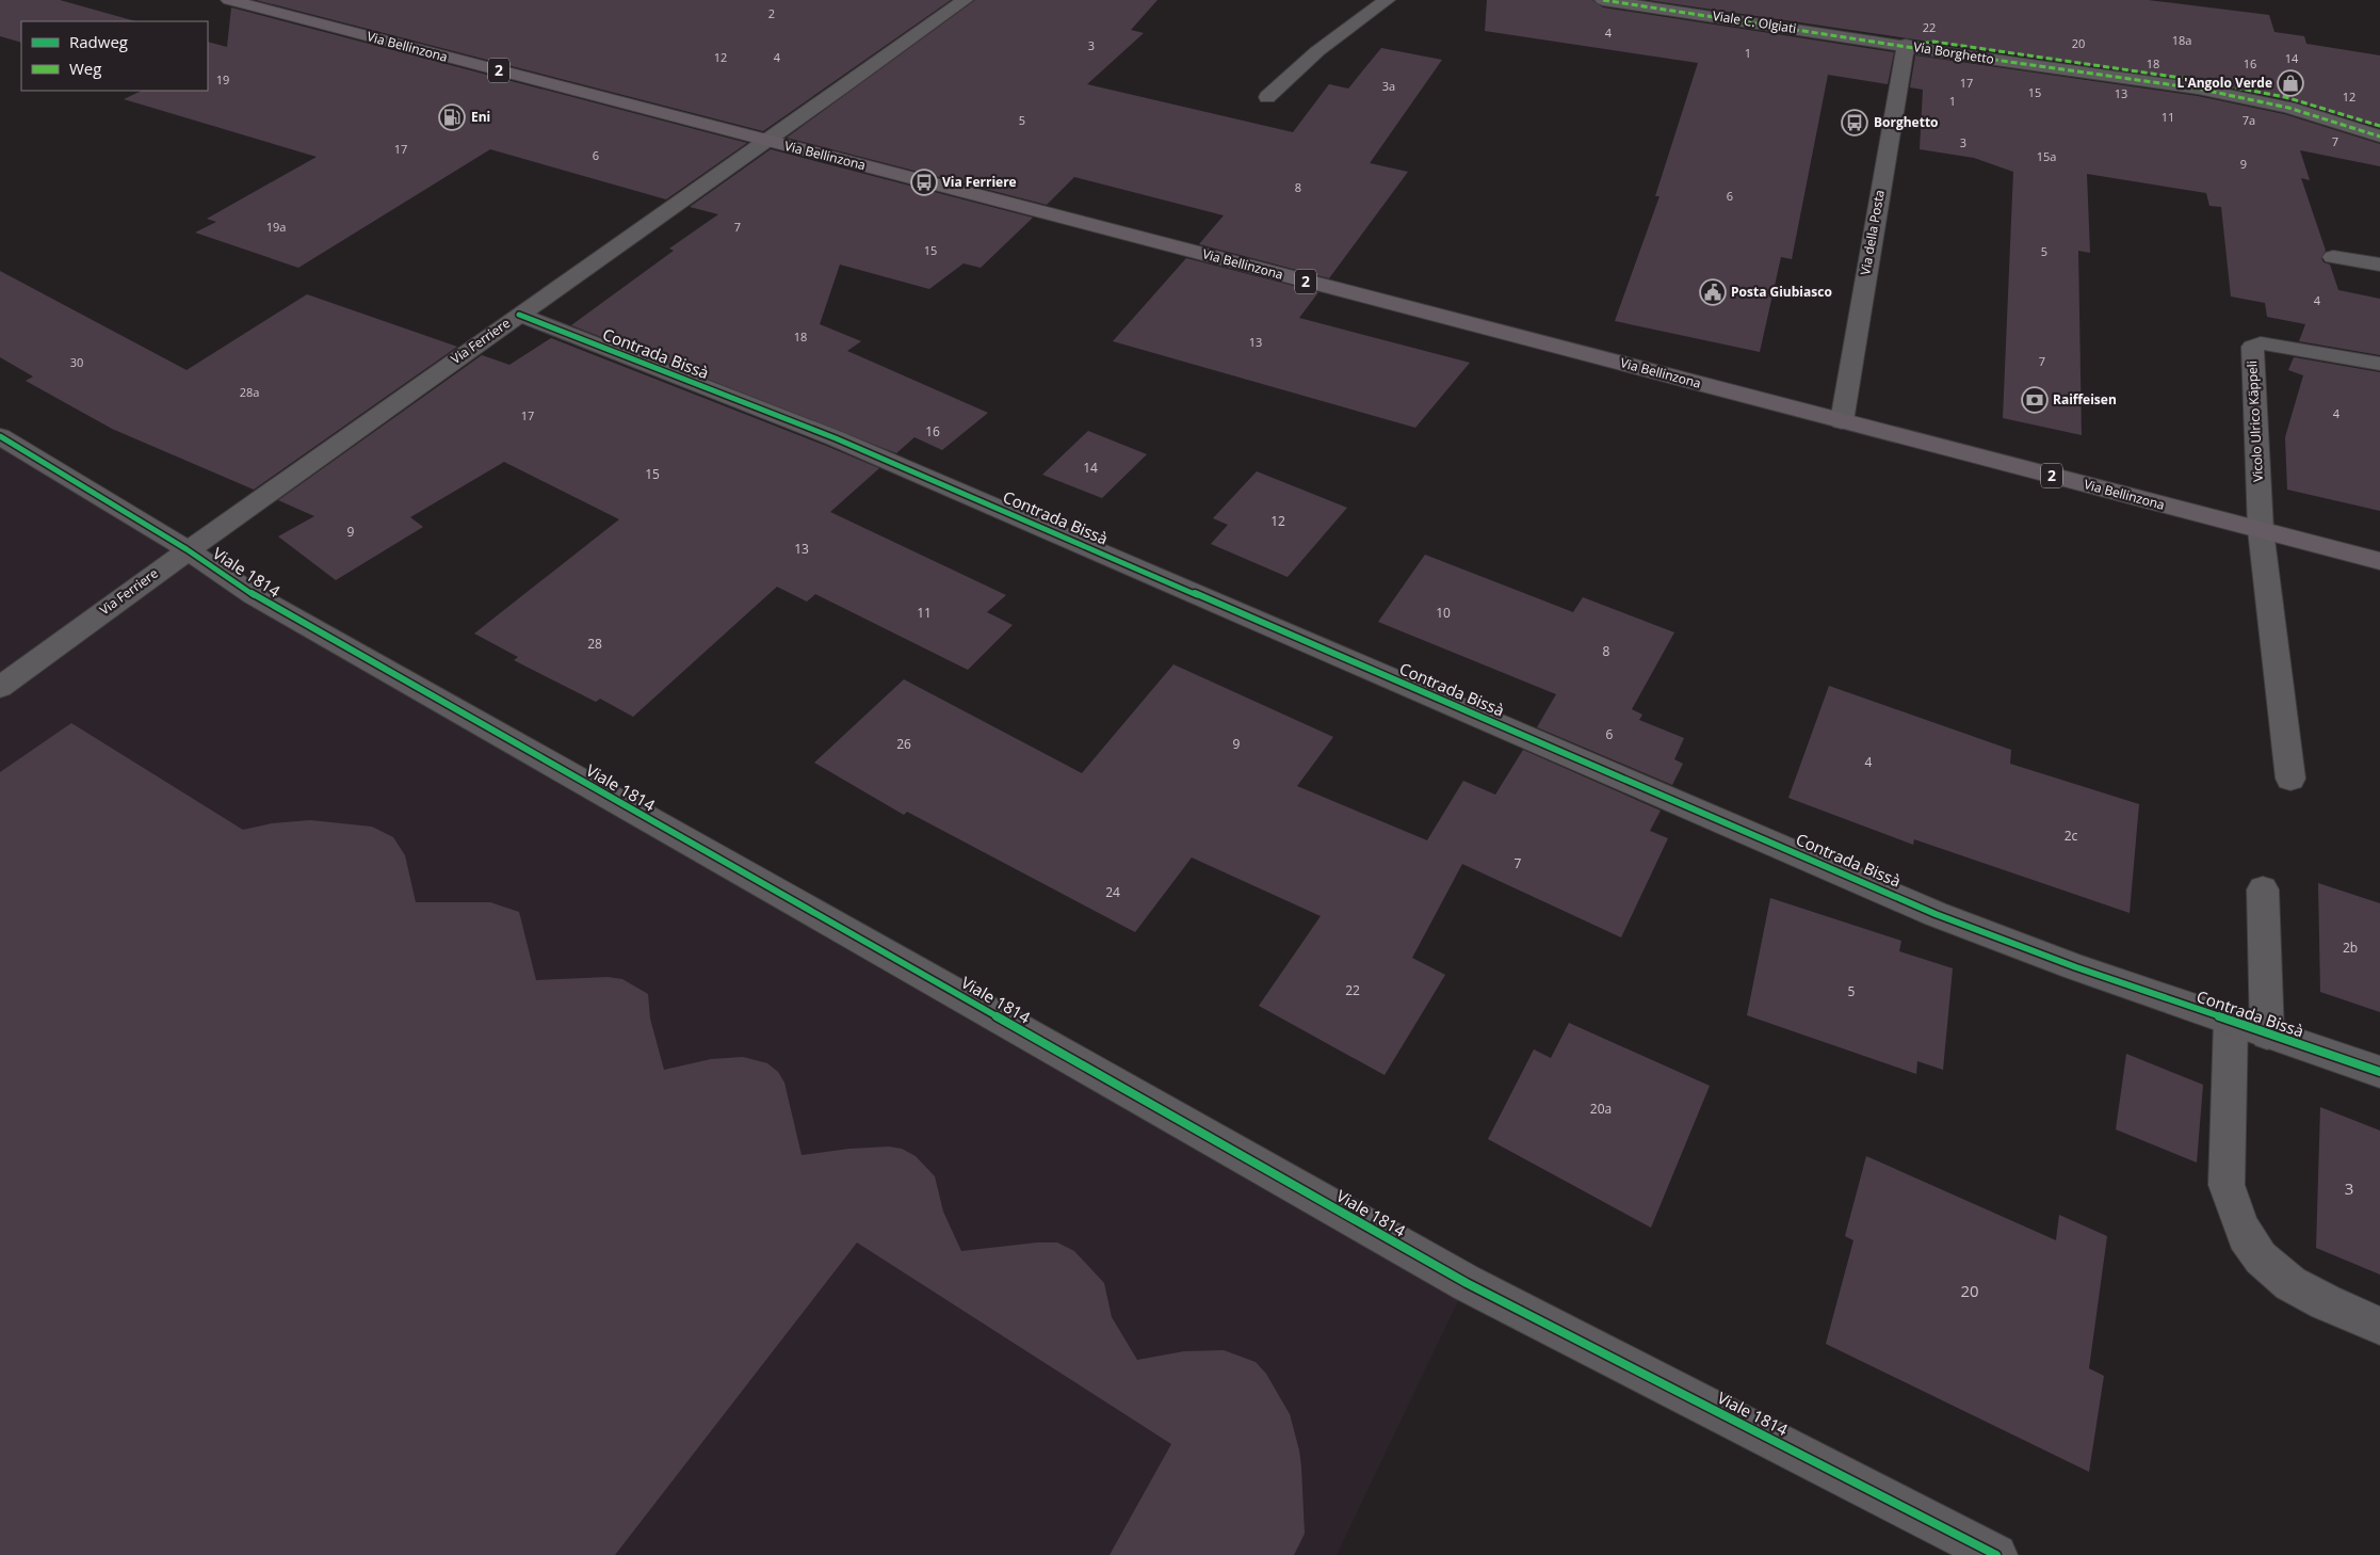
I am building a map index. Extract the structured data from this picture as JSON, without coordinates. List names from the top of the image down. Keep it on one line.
{"streets":{"main road":["Via Bellinzona","2"],"street":["Viale C. Olgiati","Via Borghetto","Via della Posta","Via Ferriere","Contrada Bissà","Vicolo Ulrico Käppeli","Viale 1814"]},"crossings":[["Viale C. Olgiati","Via Borghetto"],["Viale C. Olgiati","Via della Posta"],["Via Bellinzona","Via della Posta"],["Via Bellinzona","Via Ferriere"],["Via Bellinzona","Vicolo Ulrico Käppeli"],["Via Borghetto","Via della Posta"],["Via Ferriere","Contrada Bissà"],["Via Ferriere","Viale 1814"]],"places":{"shop":["L'Angolo Verde"],"fuel station":["Eni"],"bus stop":["Borghetto","Via Ferriere"],"public building":["Posta Giubiasco"],"bank":["Raiffeisen"]},"house_numbers":["2","22","4","18a","20","3","1","12","4","14","18","16","19","17","3a","15","13","12","1","11","5","7a","7","3","17","6","15a","9","8","6","19a","7","15","5","4","18","13","7","30","28a","4","17","16","14","15","12","9","13","11","10","28","8","6","26","9","4","2c","7","24","2b","22","5","20a","3","20"],"legend":["Radweg","Weg"]}
